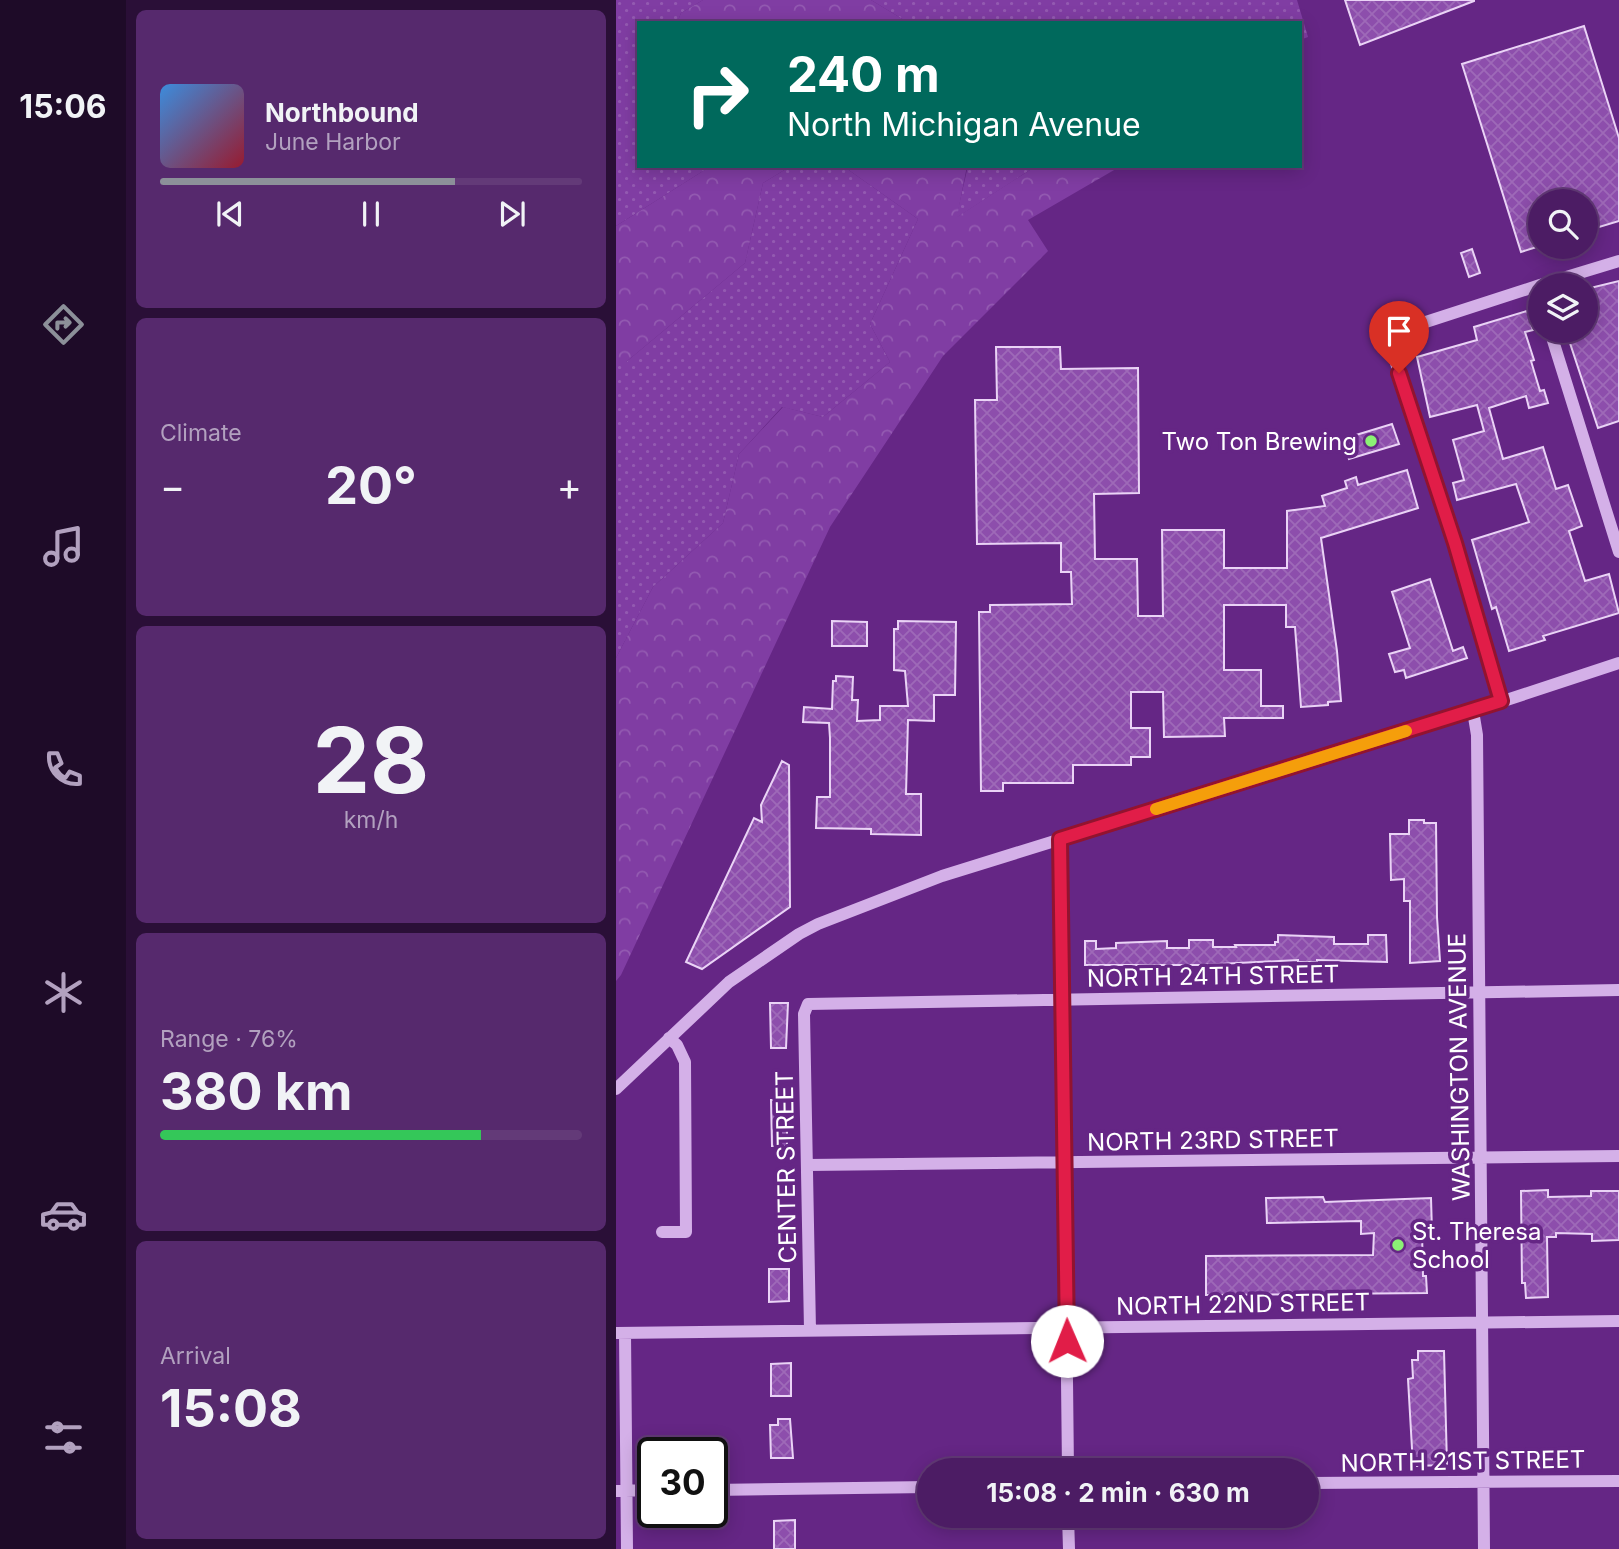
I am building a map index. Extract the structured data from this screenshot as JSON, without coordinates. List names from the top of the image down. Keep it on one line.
{"streets":{"street":["NORTH 24TH STREET","WASHINGTON AVENUE","NORTH 23RD STREET","CENTER STREET","NORTH 22ND STREET","NORTH 21ST STREET"]},"crossings":[["NORTH 24TH STREET","WASHINGTON AVENUE"],["NORTH 24TH STREET","CENTER STREET"],["WASHINGTON AVENUE","NORTH 23RD STREET"],["WASHINGTON AVENUE","NORTH 22ND STREET"],["WASHINGTON AVENUE","NORTH 21ST STREET"],["NORTH 23RD STREET","CENTER STREET"],["CENTER STREET","NORTH 22ND STREET"]],"places":["Two Ton Brewing","St. Theresa School"],"page":{"tabs":"15:06","turn":["240 m","North Michigan Avenue"],"song":["Northbound","June Harbor"],"tile":["Climate",["28","km/h"],["Range · 76%","380 km"],["Arrival","15:08"]],"heat":["−","20°","+"],"limit":"30","trip":"15:08 · 2 min · 630 m"}}
